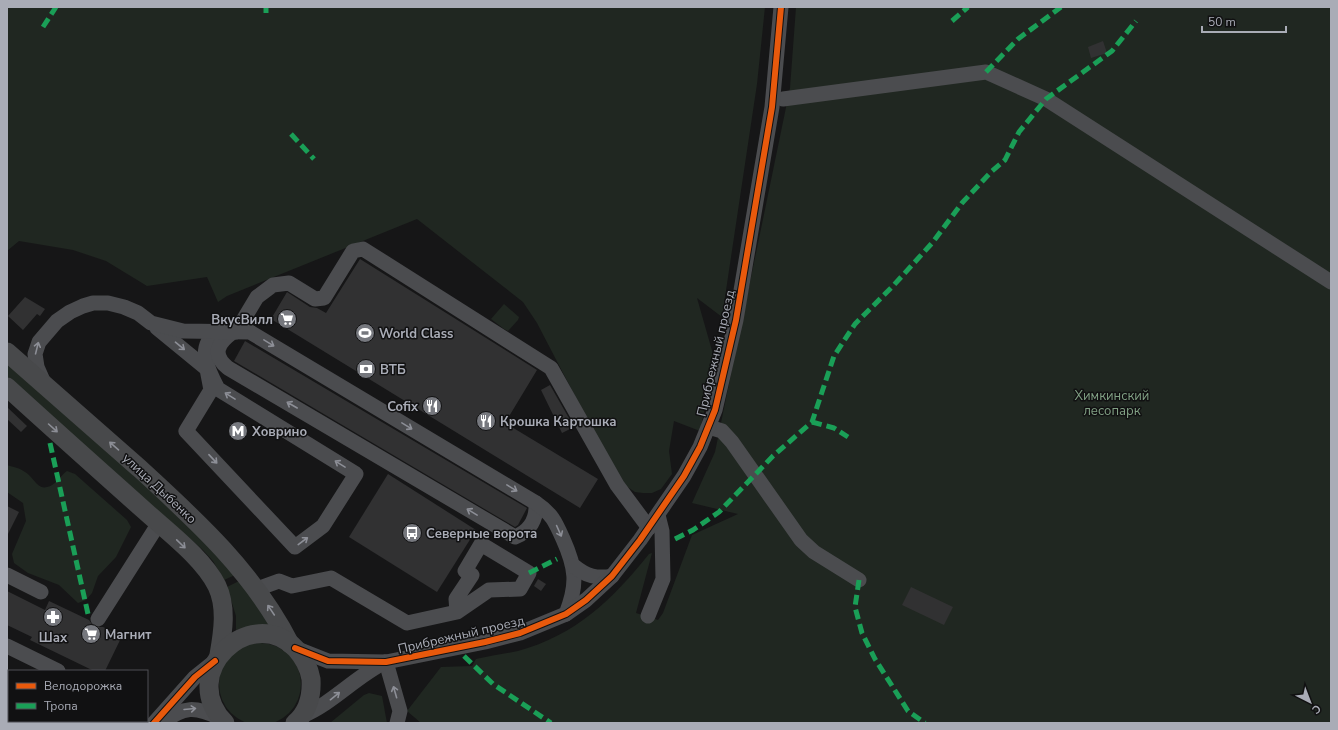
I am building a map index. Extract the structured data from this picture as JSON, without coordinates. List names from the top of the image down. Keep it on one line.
{"streets":{"main road":["улица Дыбенко"],"street":["Прибрежный проезд"]},"crossings":[["Прибрежный проезд","улица Дыбенко"]],"parks":["Химкинский лесопарк"],"places":{"supermarket":["ВкусВилл","Магнит"],"sports":["World Class"],"bank":["ВТБ"],"restaurant":["Cofix","Крошка Картошка"],"metro station":["Ховрино"],"bus stop":["Северные ворота"],"pharmacy":["Шах"]},"legend":["Велодорожка","Тропа"],"scale_bar":"50 m","north":"bottom right"}
